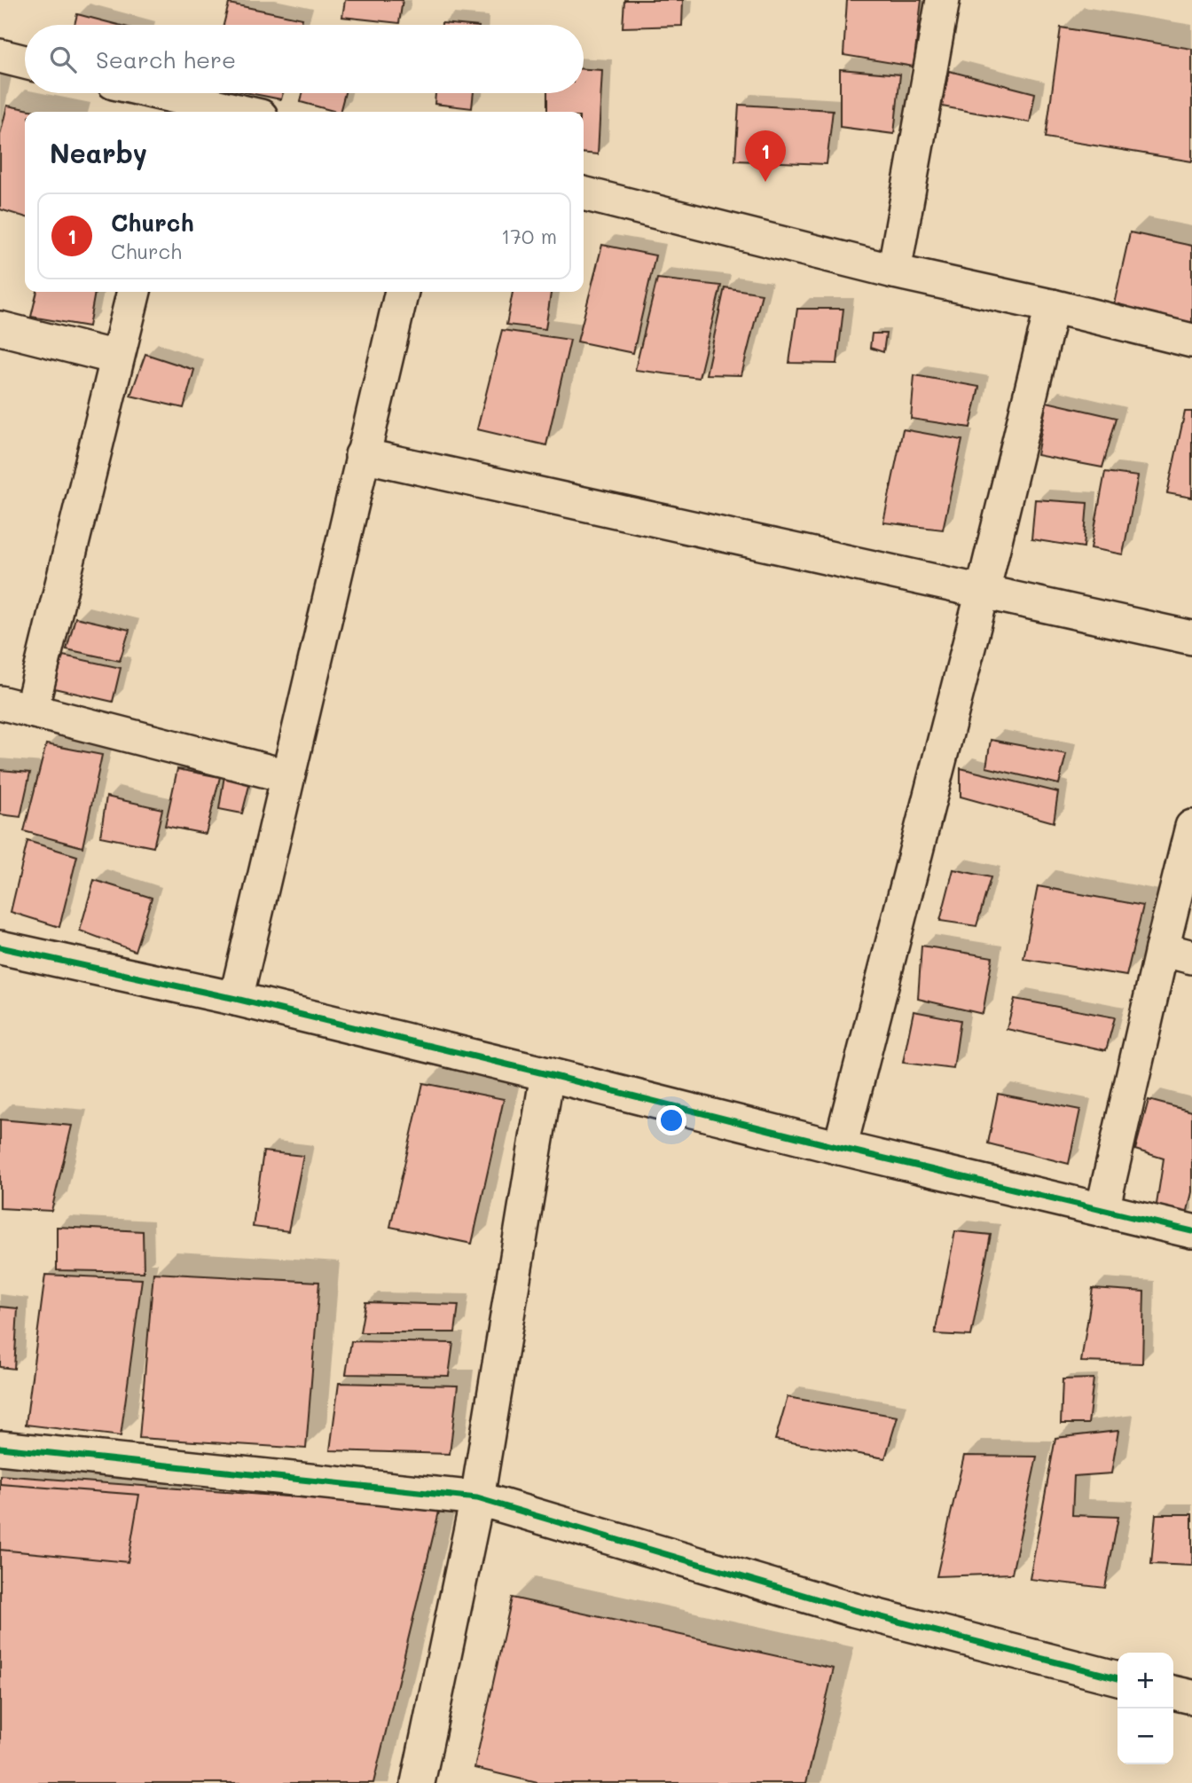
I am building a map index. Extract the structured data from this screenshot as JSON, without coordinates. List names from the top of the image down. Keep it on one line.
{"page":{"search":"Search here","heading":"Nearby","pins":"1","list":[{"mark":"1","name":"Church","note":"Church","value":"170 m"}],"map_buttons":["+","−"]}}
